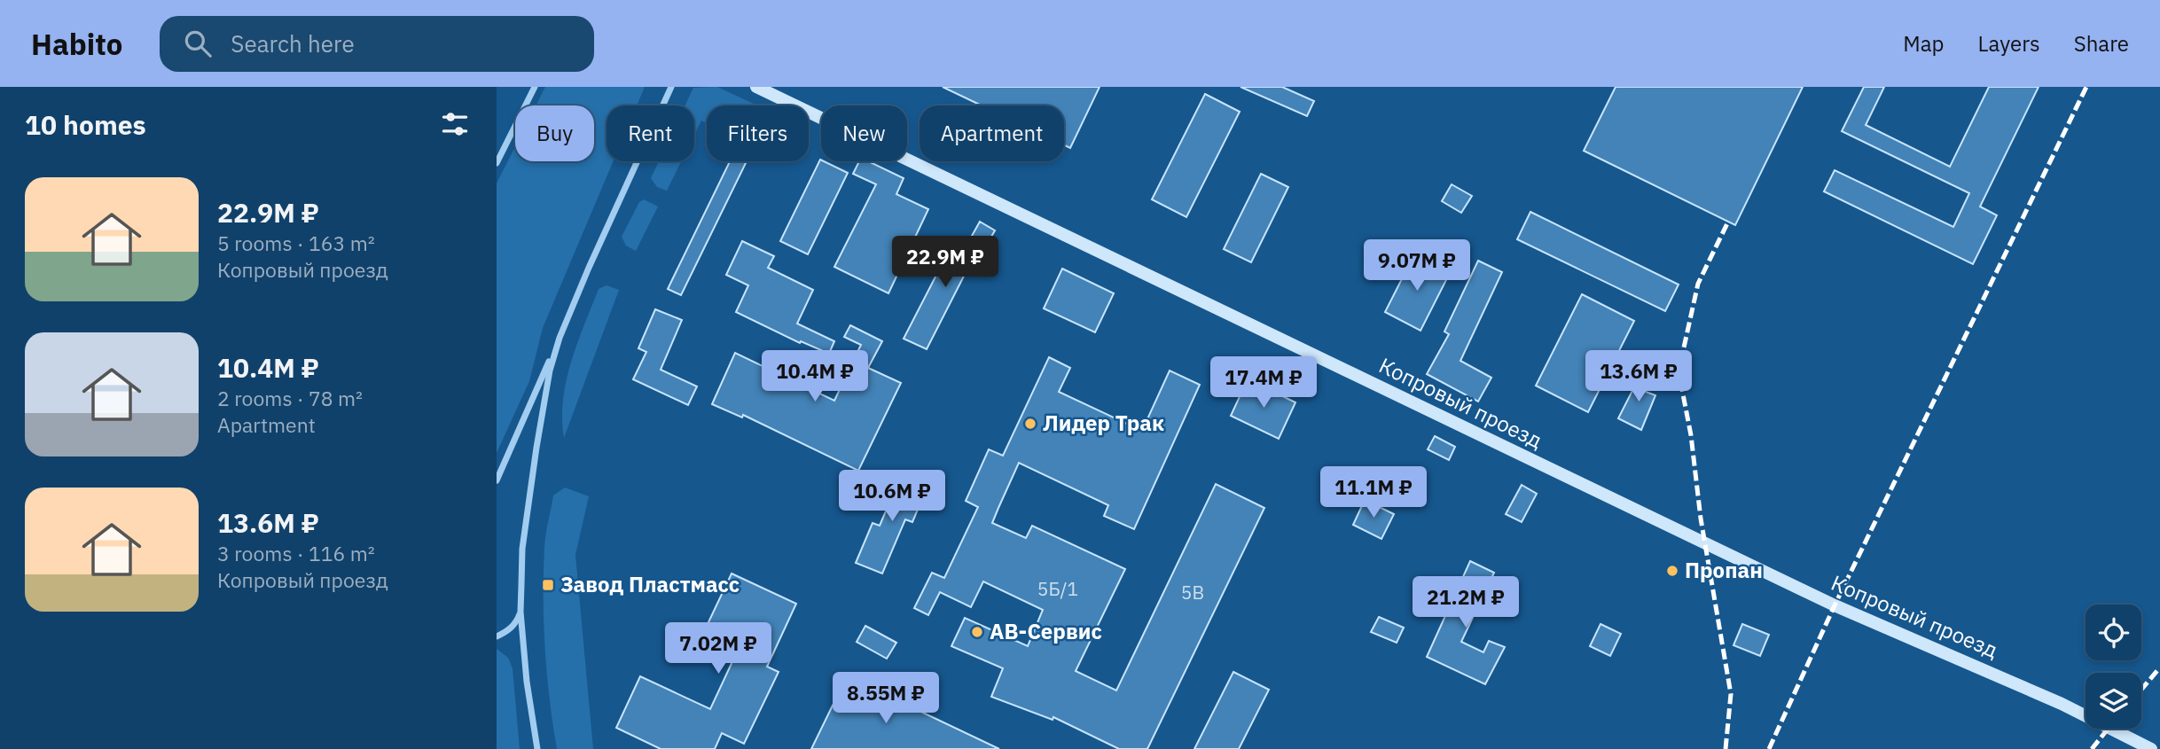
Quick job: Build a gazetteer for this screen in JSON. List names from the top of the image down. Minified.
{"streets":{"main road":["Копровый проезд"]},"places":{"other":["Лидер Трак","Пропан","АВ-Сервис"],"transit":["Завод Пластмасс"]},"house_numbers":["5Б/1","5В"],"page":{"header":"Habito","search":"Search here","nav":["Map","Layers","Share"],"heading":"10 homes","chip":["Buy","Rent","Filters","New","Apartment"],"list":[{"name":"22.9M ₽","note":"5 rooms · 163 m² · Копровый проезд"},{"name":"10.4M ₽","note":"2 rooms · 78 m² · Apartment"},{"name":"13.6M ₽","note":"3 rooms · 116 m² · Копровый проезд"}],"price":["22.9M ₽","9.07M ₽","10.4M ₽","13.6M ₽","17.4M ₽","11.1M ₽","10.6M ₽","21.2M ₽","7.02M ₽","8.55M ₽"]}}
